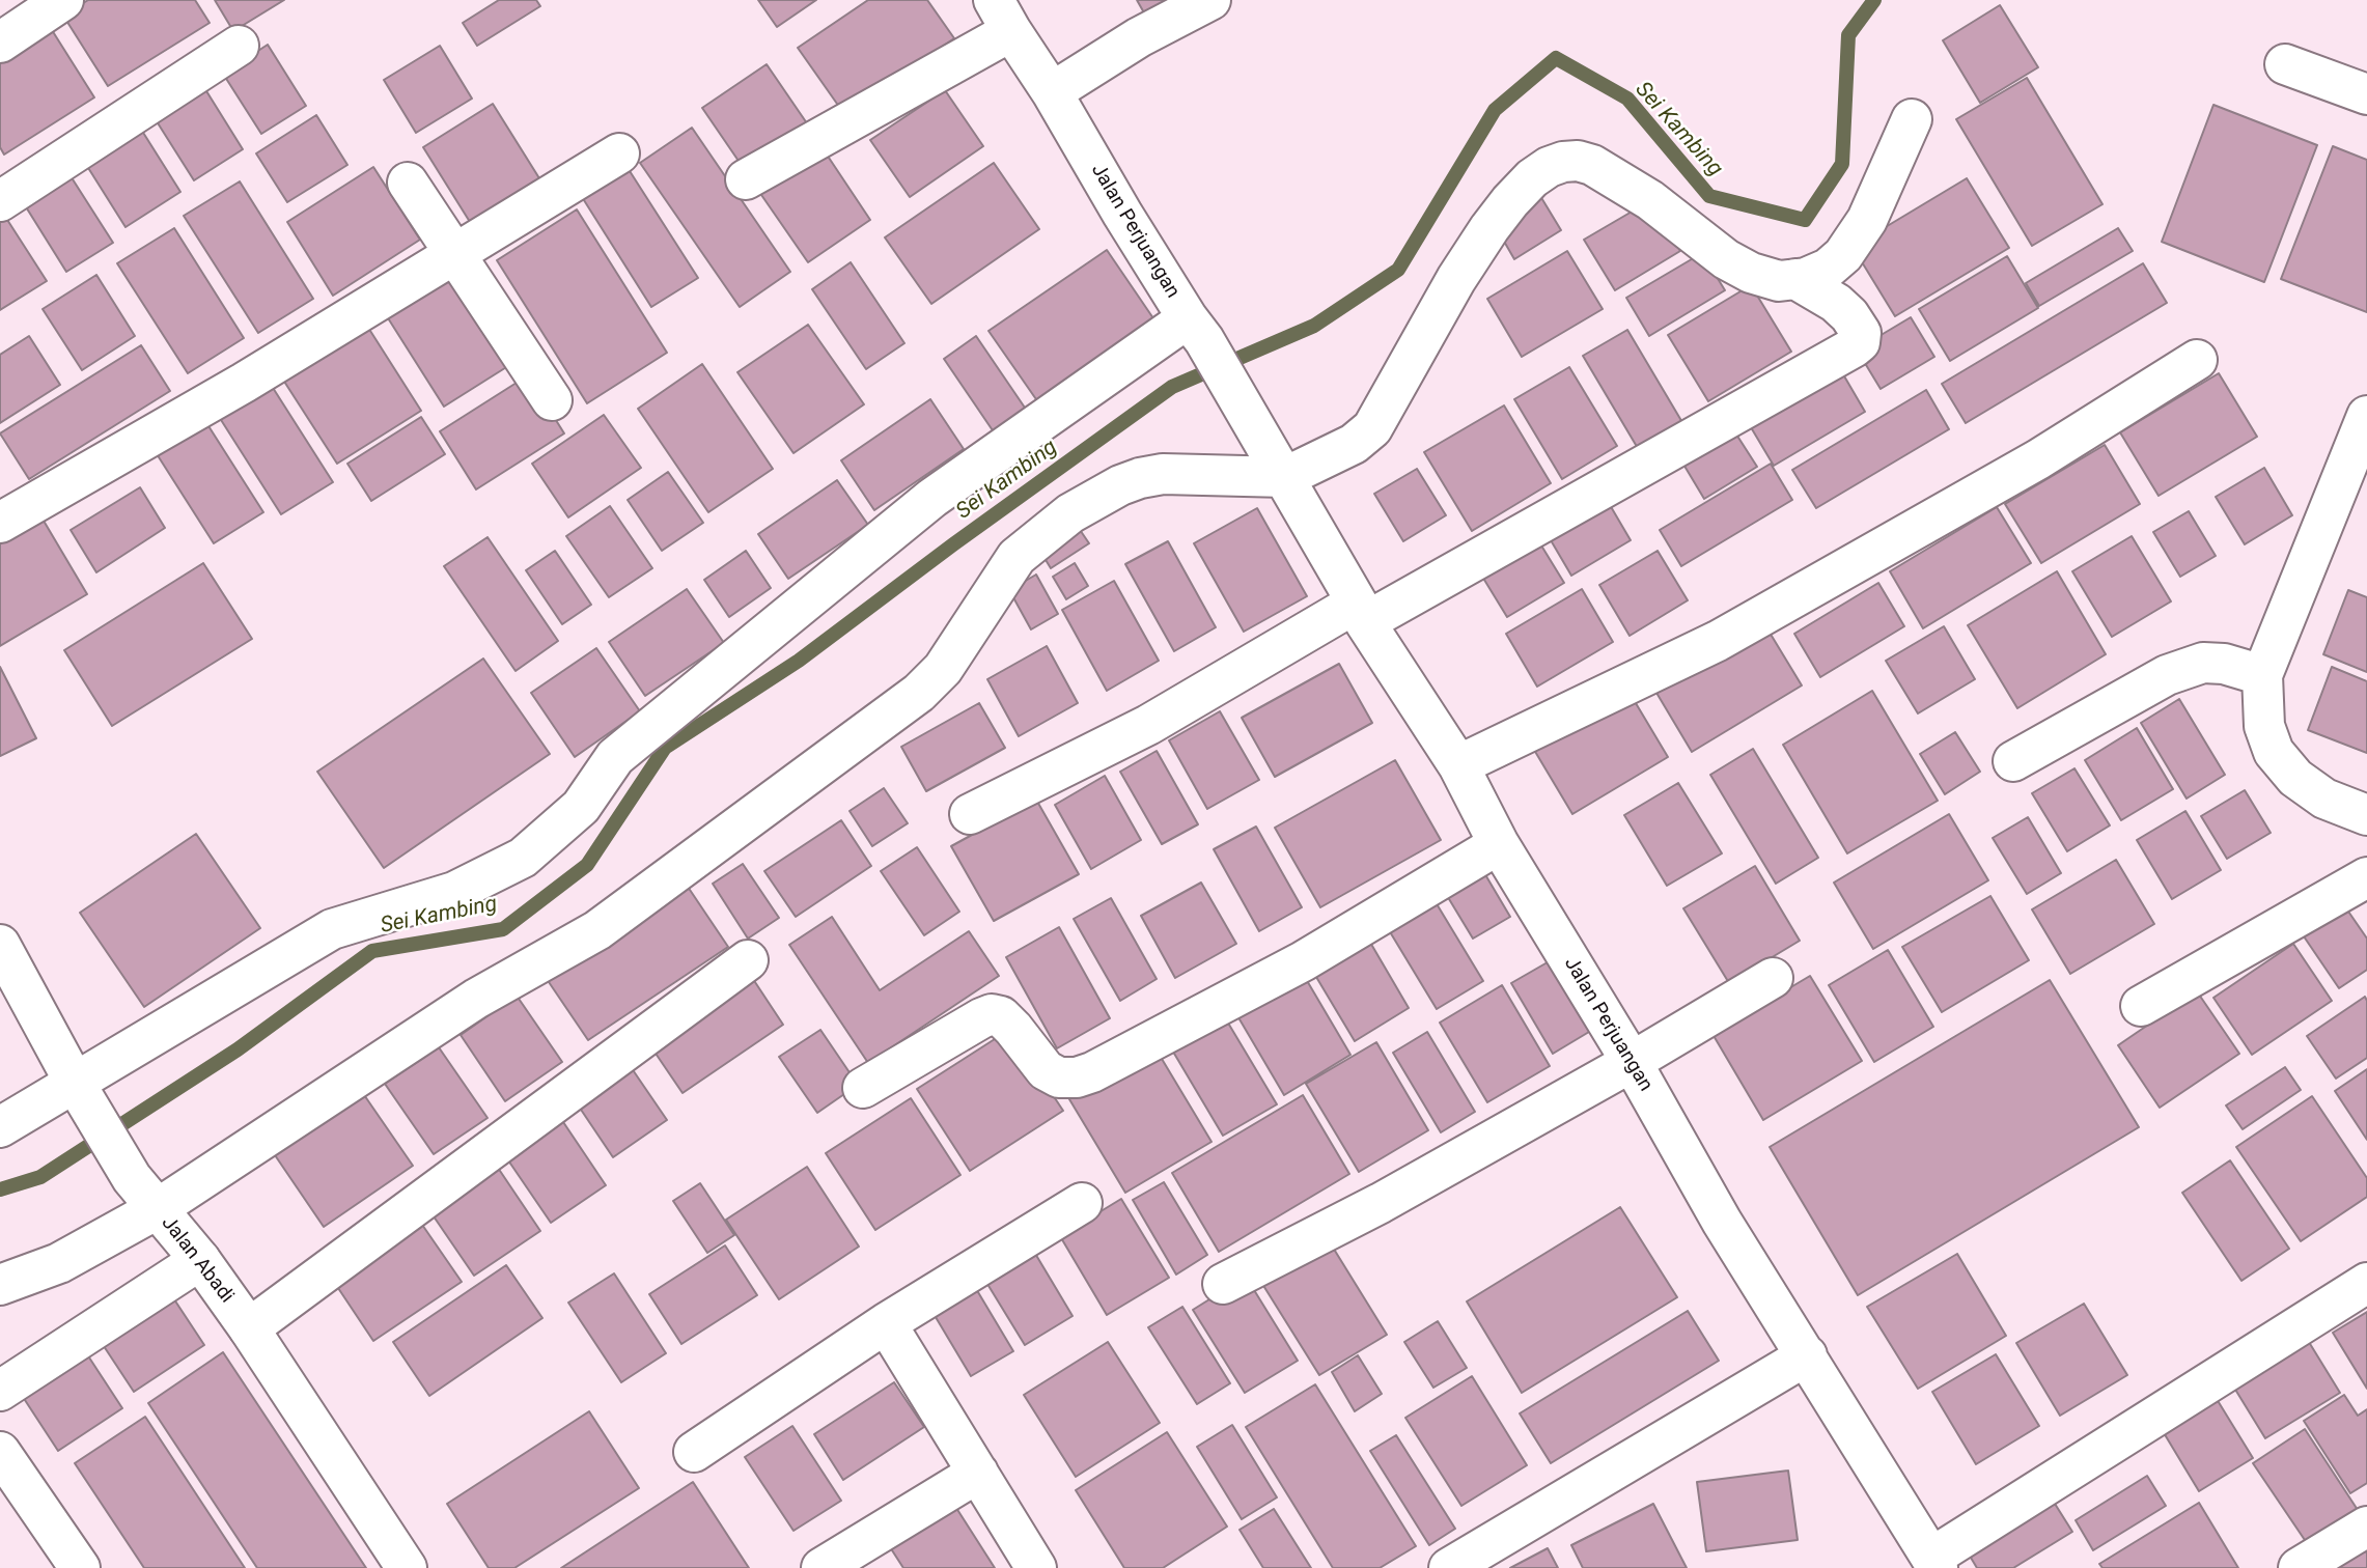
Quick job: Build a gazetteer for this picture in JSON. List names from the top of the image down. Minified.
{"streets":{"street":["Jalan Perjuangan","Jalan Abadi"]},"water":["Sei Kambing"]}
